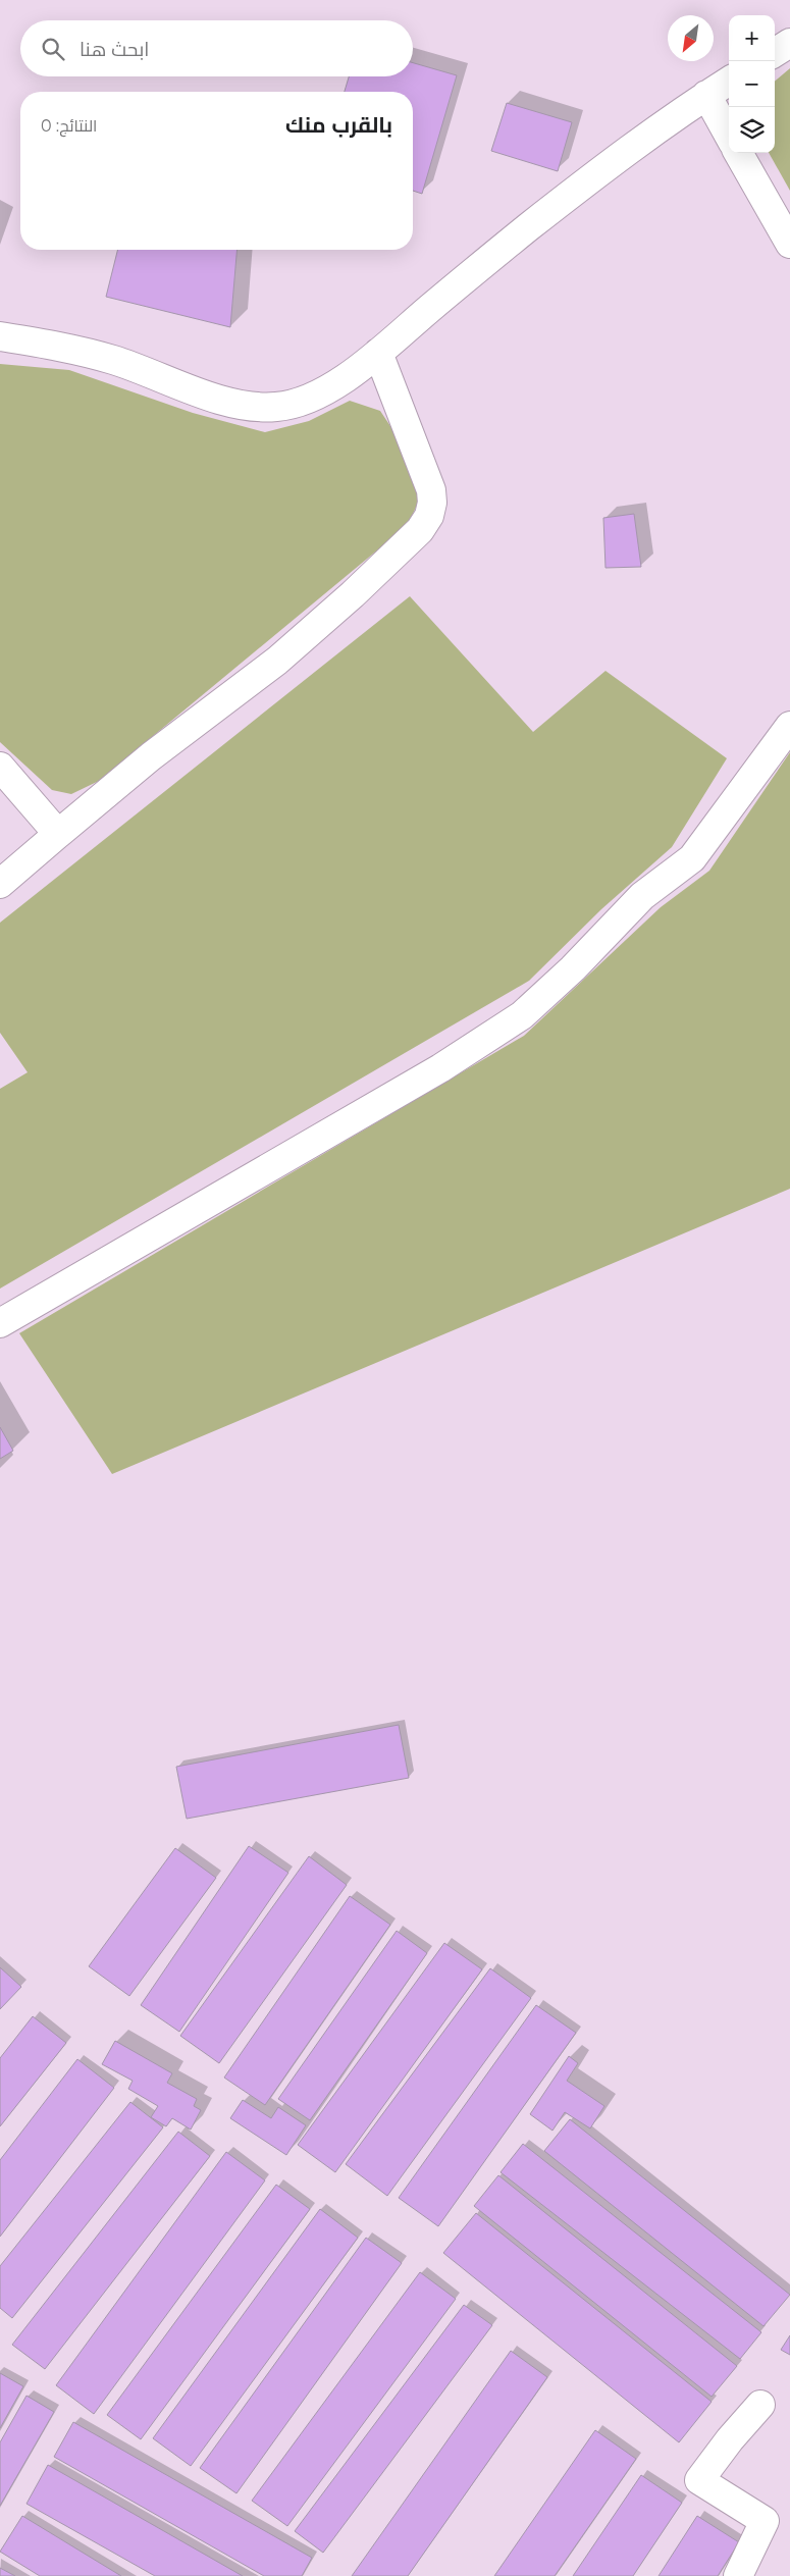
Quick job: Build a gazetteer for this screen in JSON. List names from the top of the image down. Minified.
{"north":"bottom left","page":{"map_buttons":["+","−"],"search":"ابحث هنا","heading":["بالقرب منك","النتائج: 0"]}}
